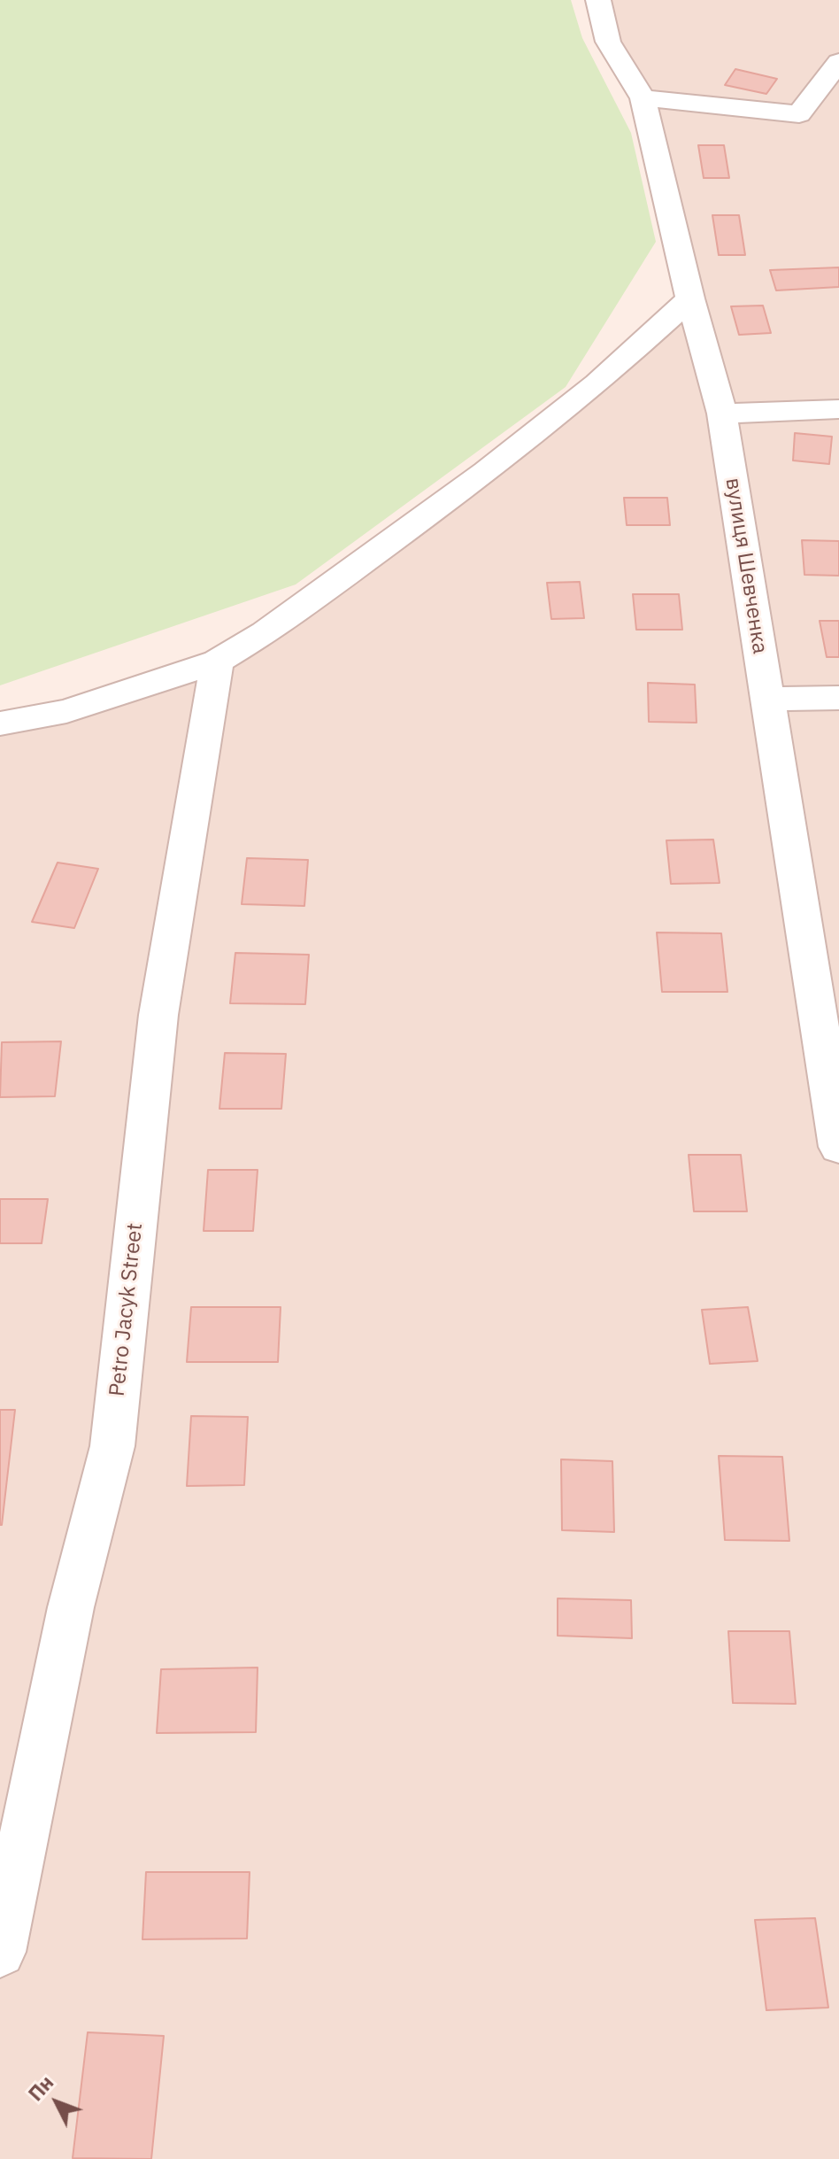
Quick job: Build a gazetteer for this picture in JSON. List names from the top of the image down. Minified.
{"streets":{"street":["вулиця Шевченка","Petro Jacyk Street"]},"north":"top left"}
